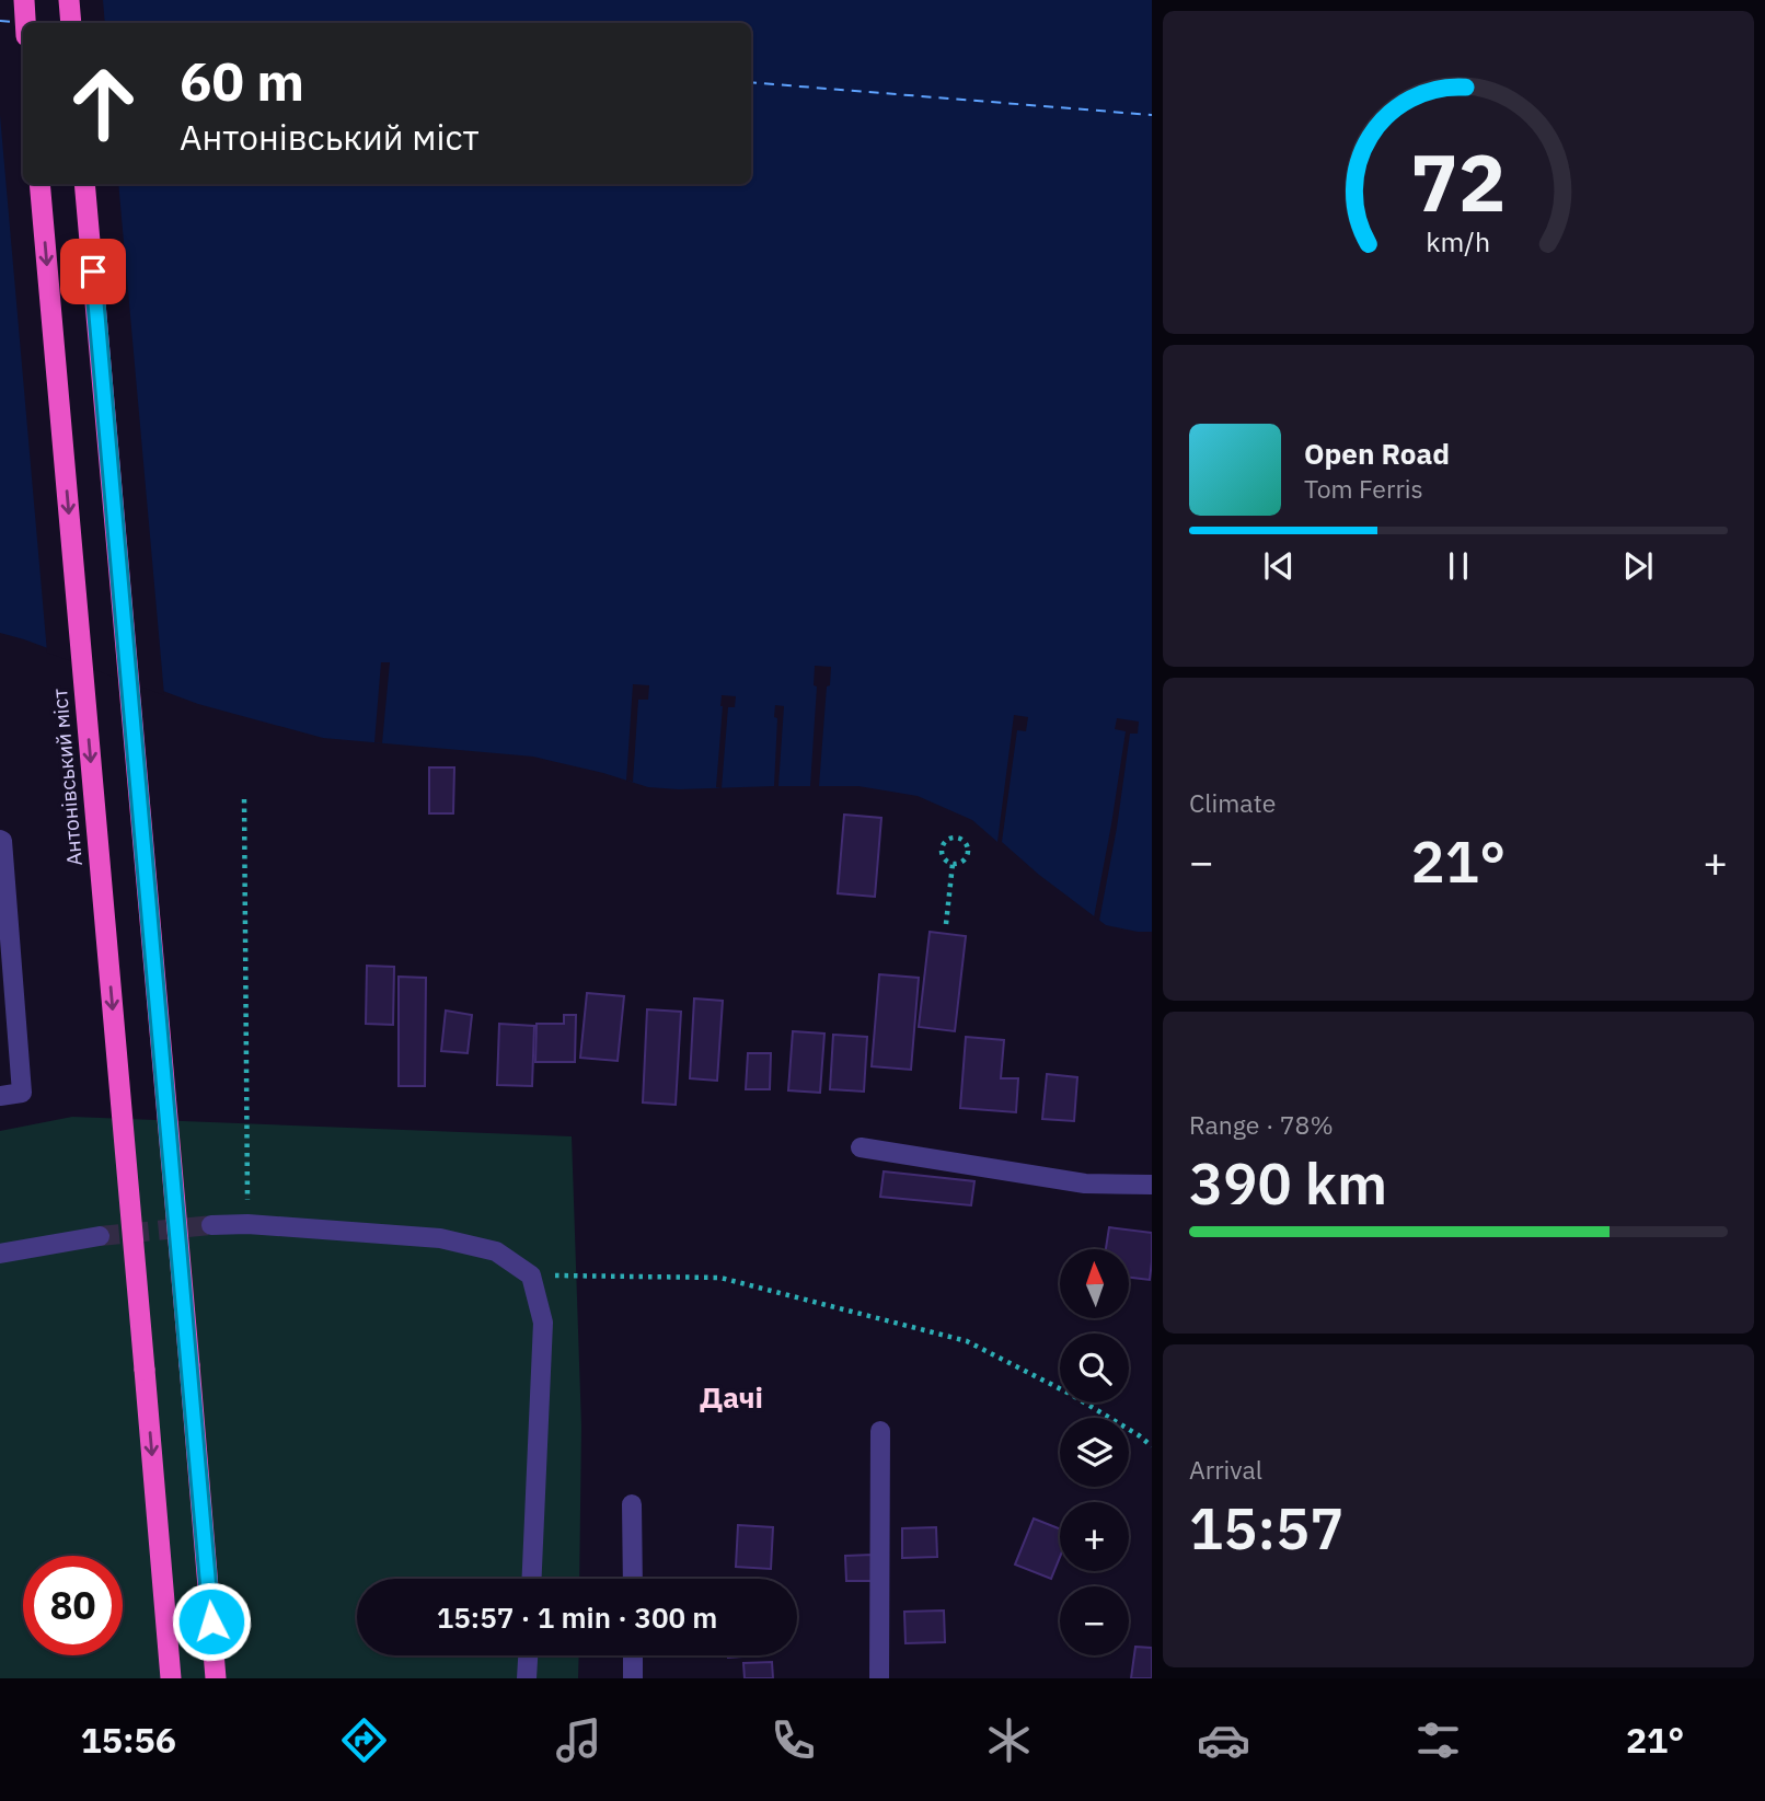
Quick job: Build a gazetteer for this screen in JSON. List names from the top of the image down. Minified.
{"streets":{"highway":["Антонівський міст"]},"districts":["Дачі"],"north":"top","page":{"turn":["60 m","Антонівський міст"],"song":["Open Road","Tom Ferris"],"tile":["Climate",["Range · 78%","390 km"],["Arrival","15:57"]],"heat":["−","21°","+"],"map_buttons":["+","−"],"limit":"80","trip":"15:57 · 1 min · 300 m","tabs":["15:56","21°"],"gauge":["72","km/h"]}}
